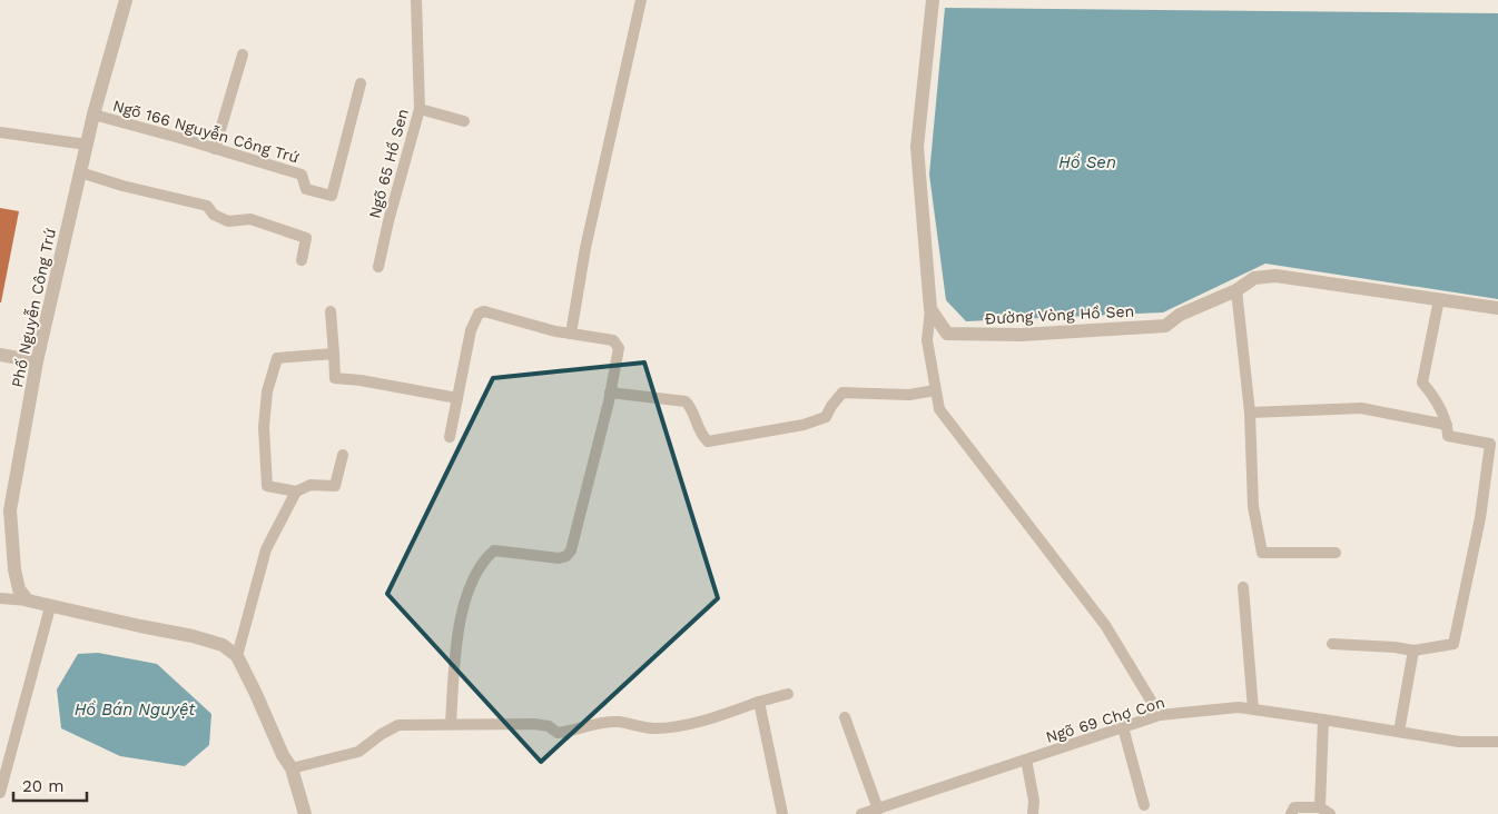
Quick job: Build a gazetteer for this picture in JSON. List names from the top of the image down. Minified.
{"streets":{"street":["Phố Nguyễn Công Trứ","Đường Vòng Hồ Sen"],"lane":["Ngõ 166 Nguyễn Công Trứ","Ngõ 65 Hồ Sen","Ngõ 69 Chợ Con"]},"crossings":[["Ngõ 166 Nguyễn Công Trứ","Phố Nguyễn Công Trứ"]],"water":["Hồ Sen","Hồ Bán Nguyệt"],"scale_bar":"20 m"}
